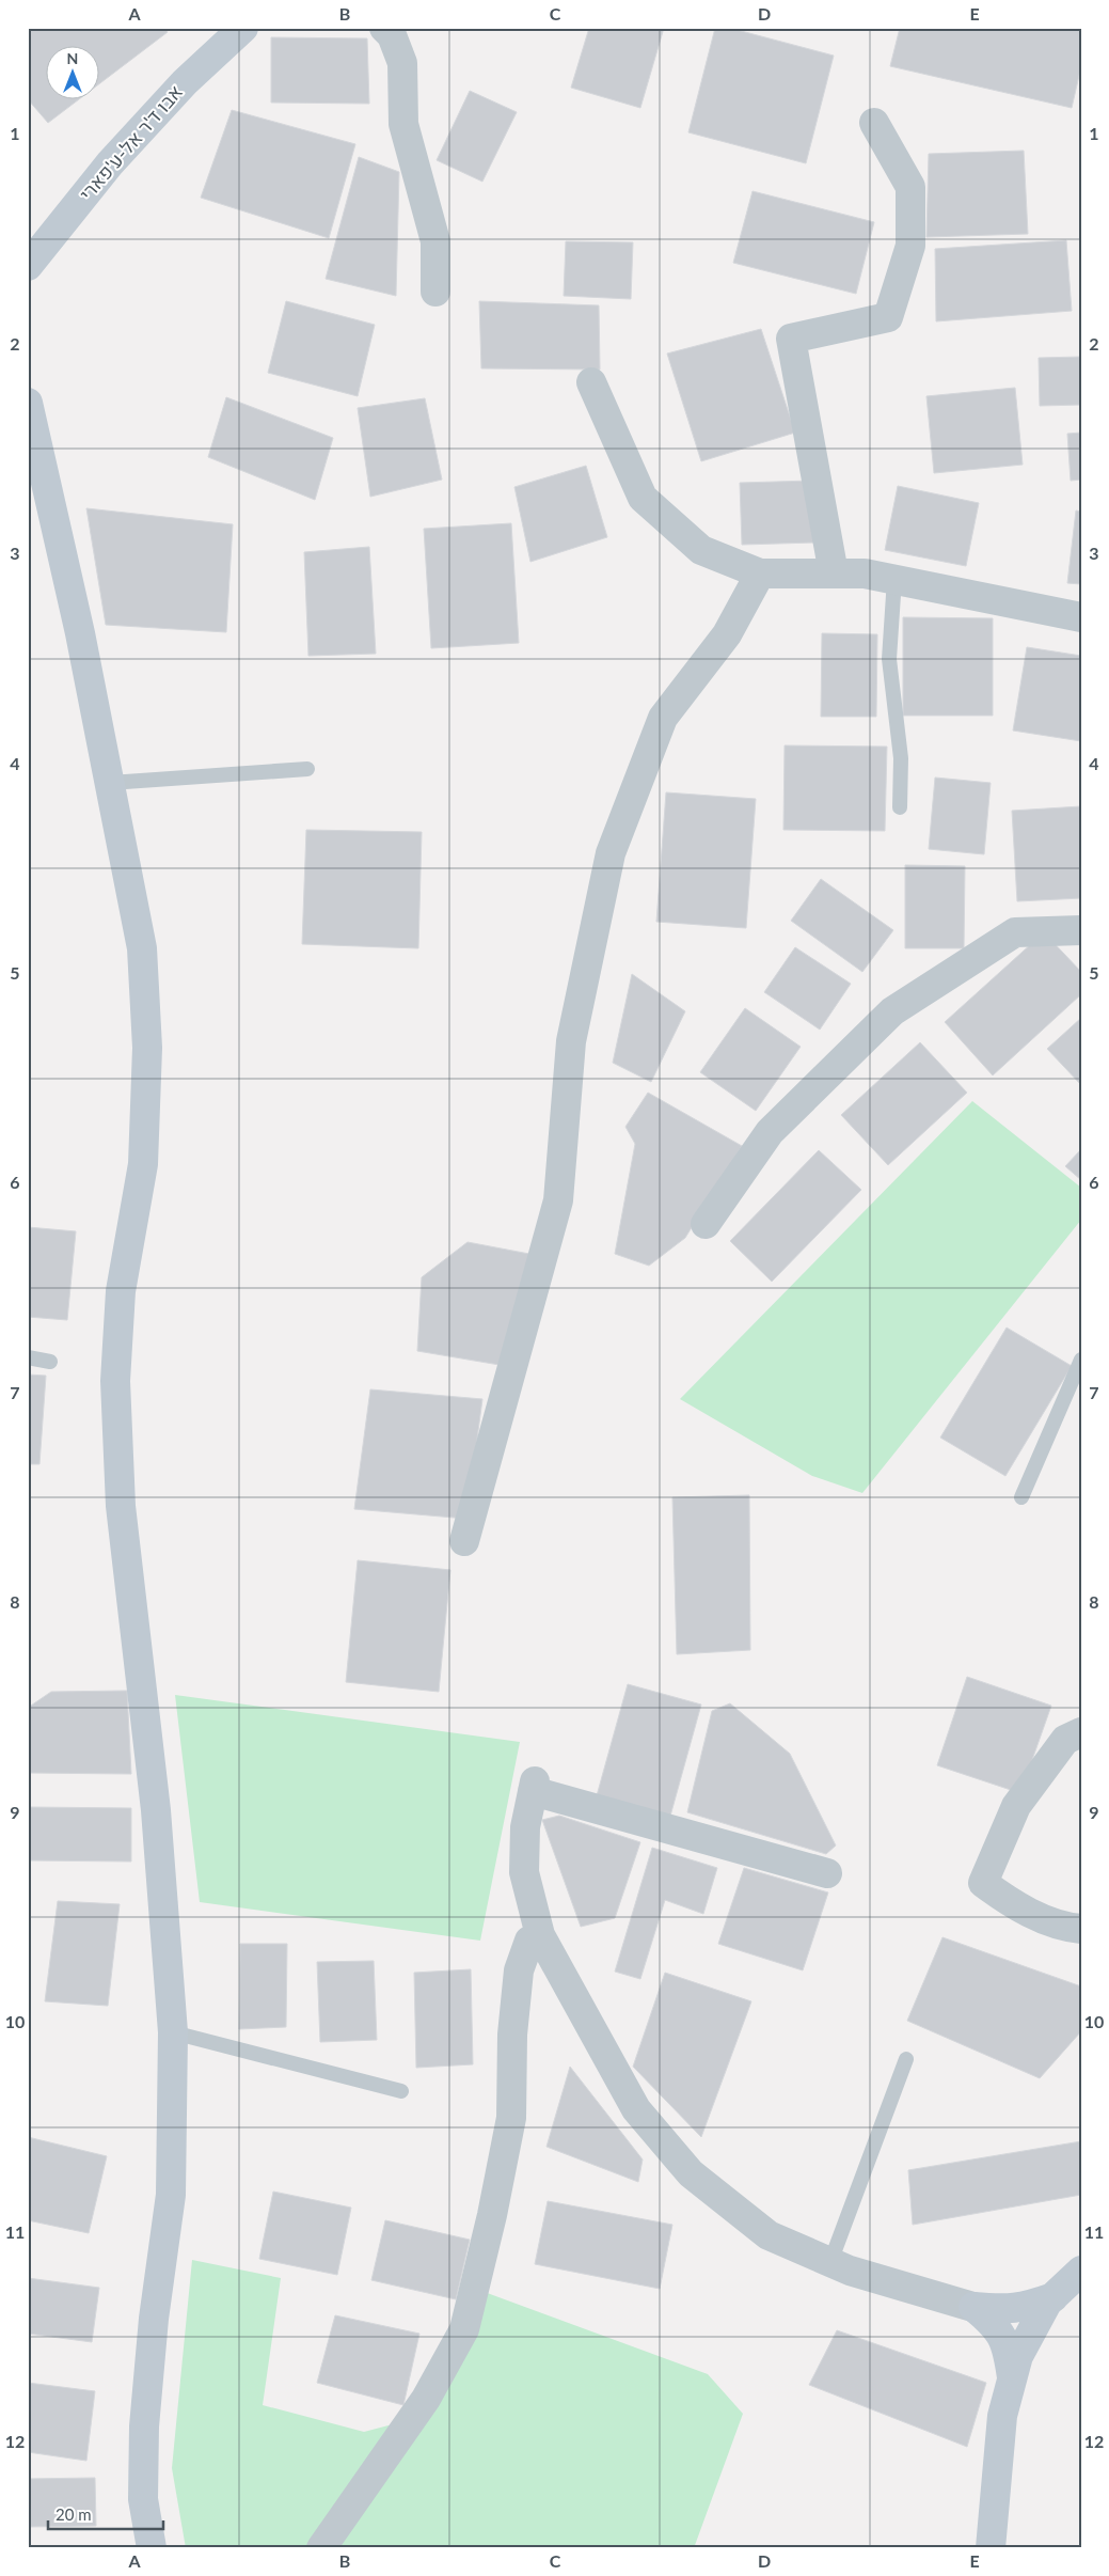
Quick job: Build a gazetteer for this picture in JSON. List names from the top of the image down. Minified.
{"streets":{"street":["אבו ד'ר אל-ע'פארי"]},"scale_bar":"20 m","north":"top","grid":{"columns":["A","B","C","D","E"],"rows":["1","2","3","4","5","6","7","8","9","10","11","12"]}}
